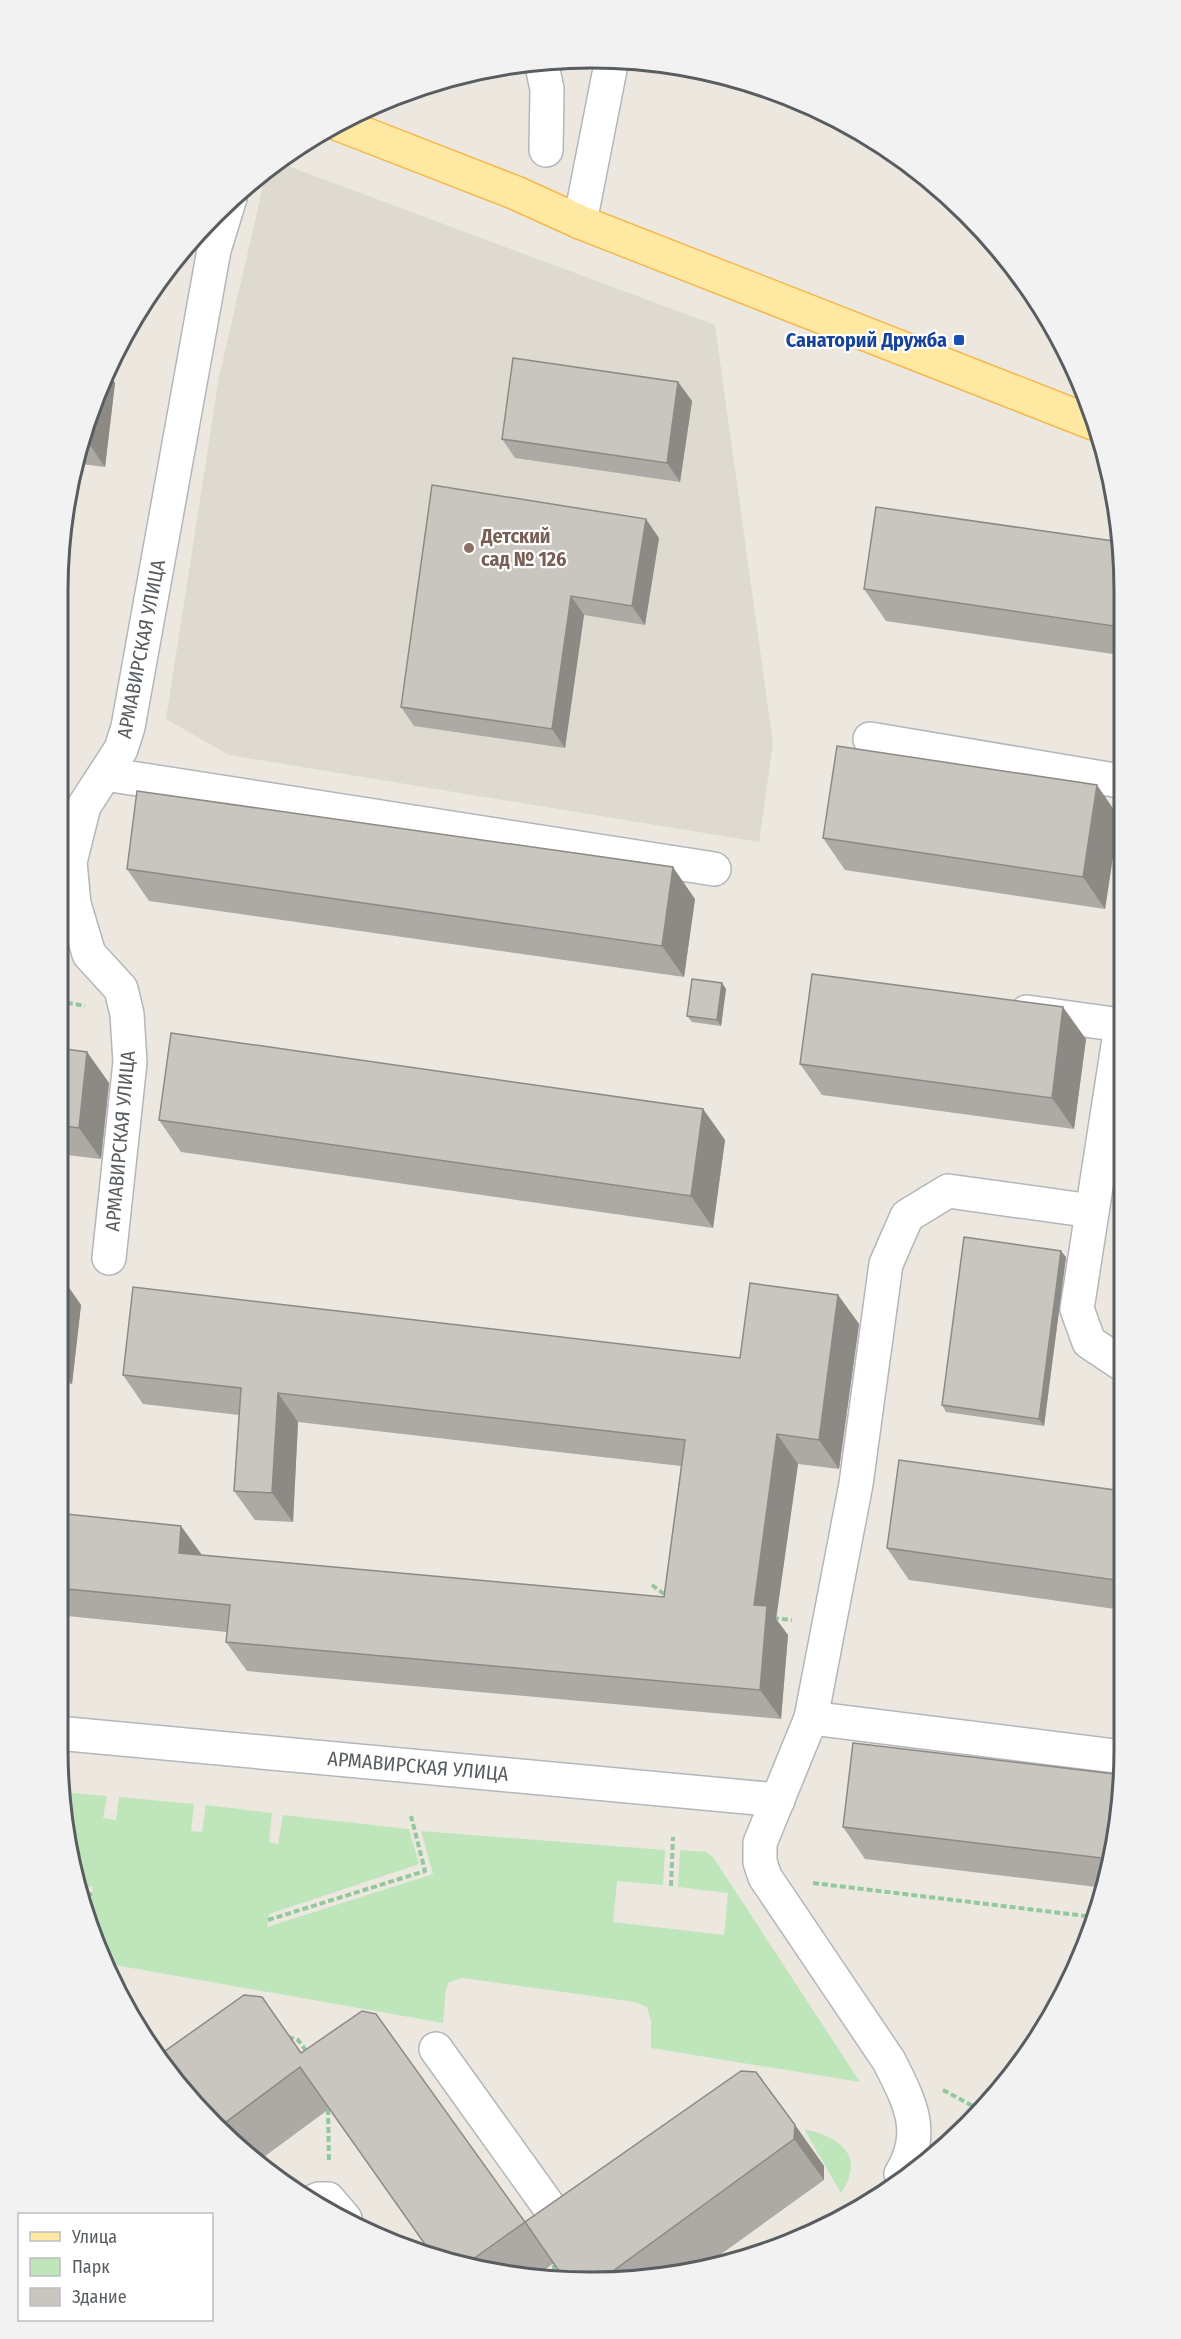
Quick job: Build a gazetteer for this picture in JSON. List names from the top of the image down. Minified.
{"streets":{"street":["АРМАВИРСКАЯ УЛИЦА"]},"places":{"transit":["Санаторий Дружба"],"other":["Детский сад № 126"]},"legend":["Улица","Парк","Здание"]}
